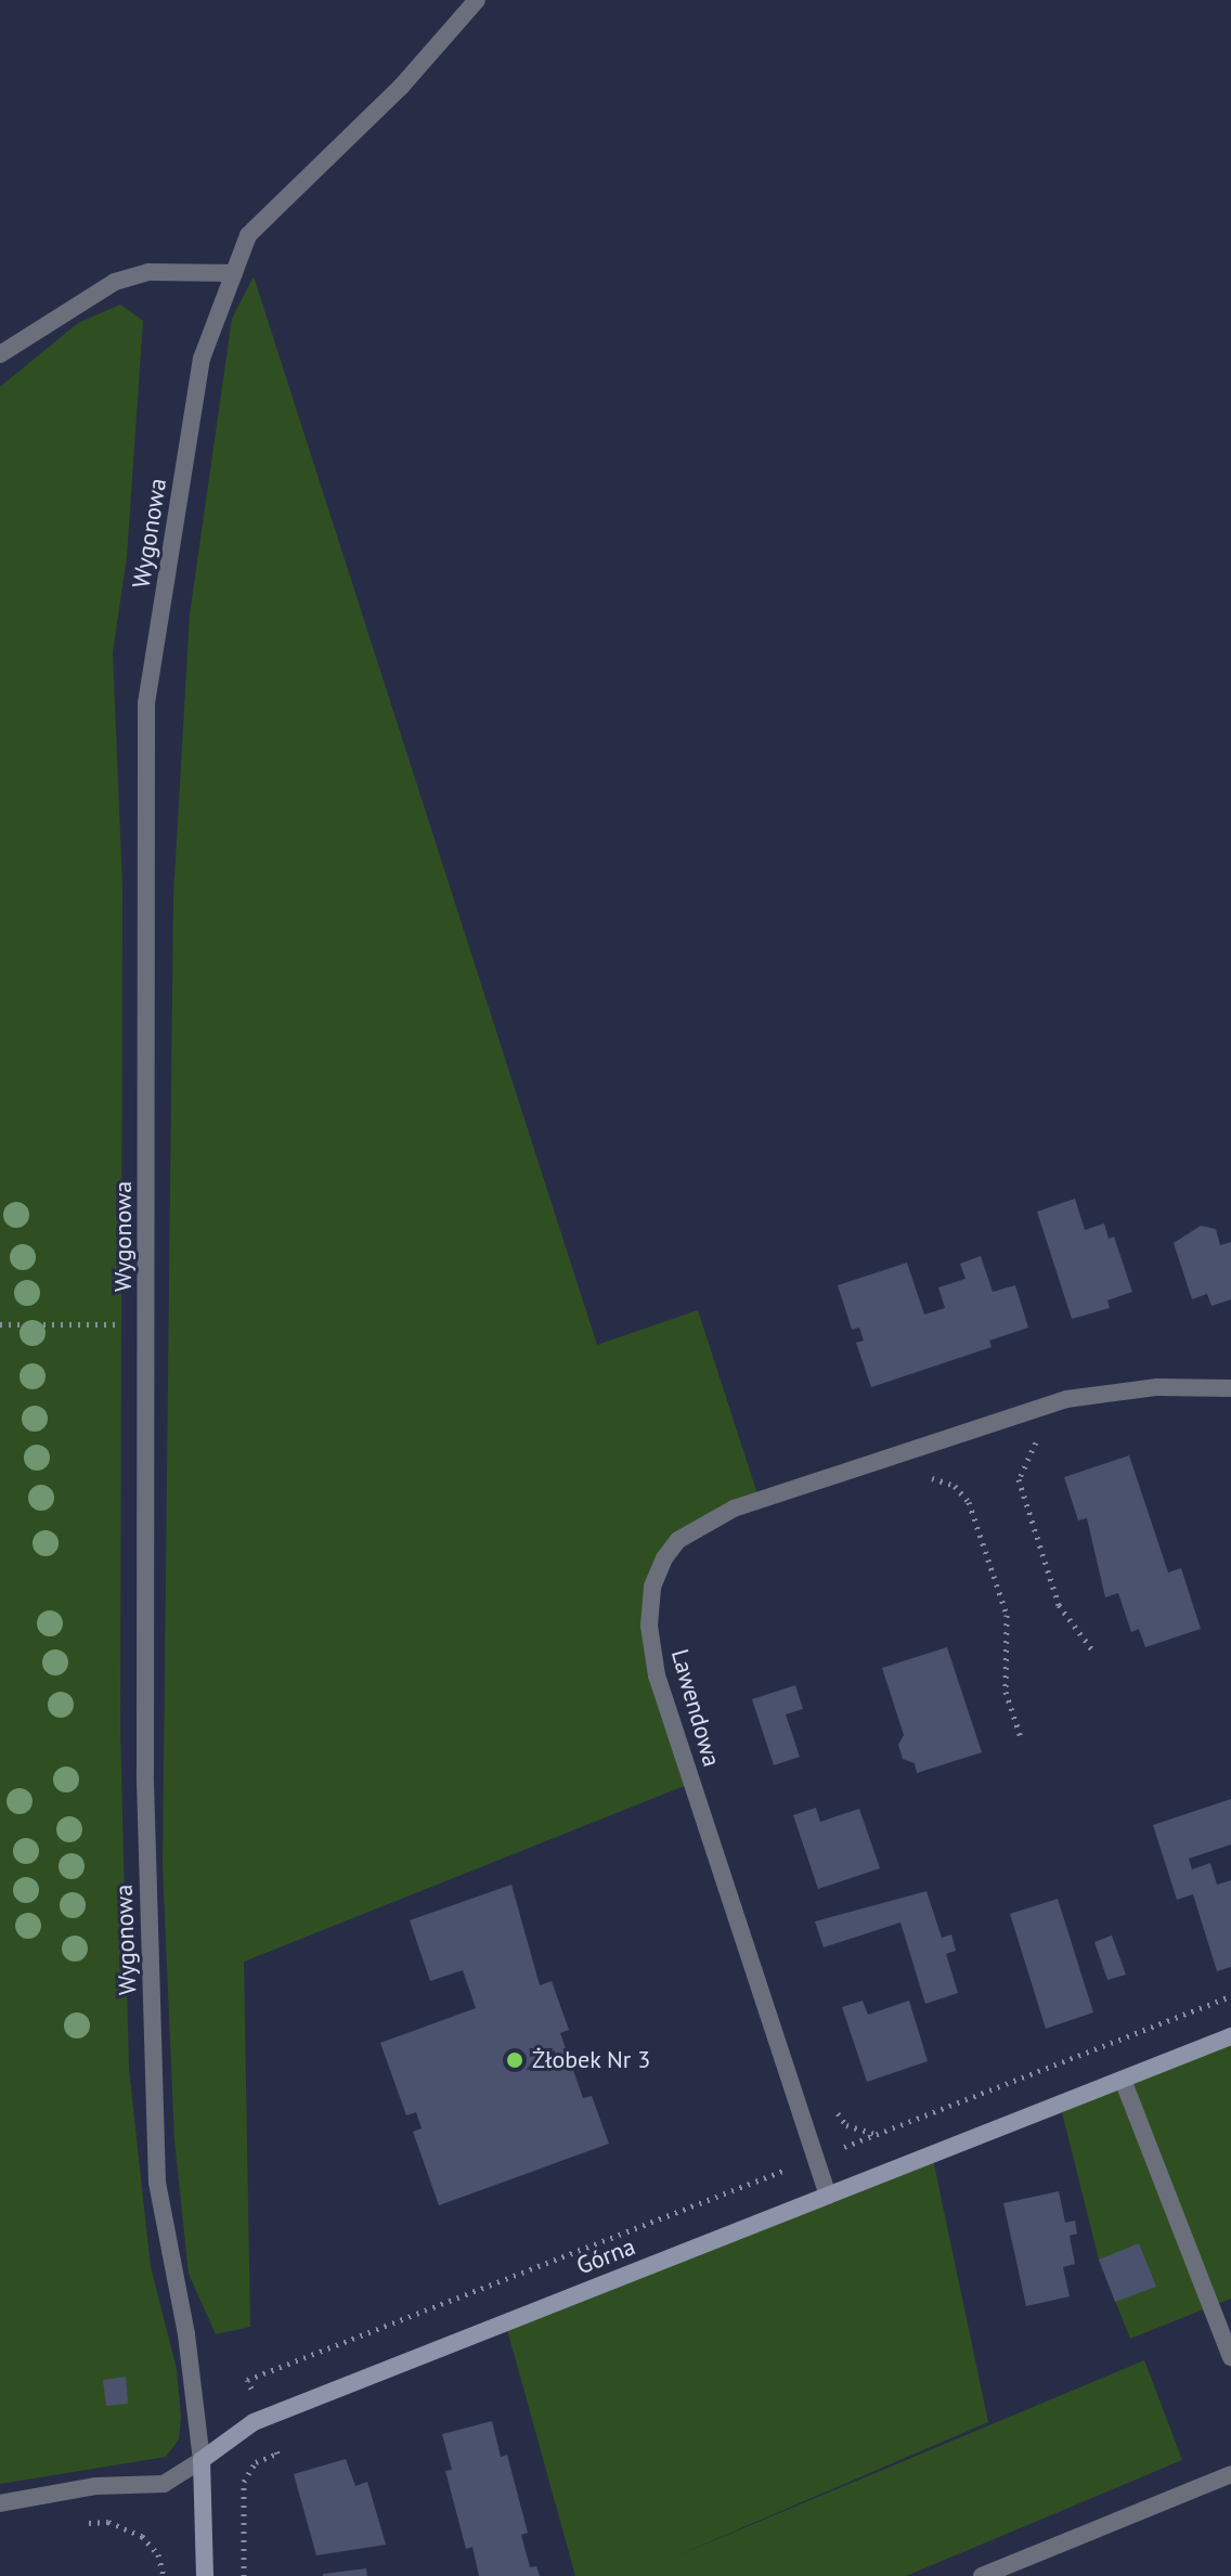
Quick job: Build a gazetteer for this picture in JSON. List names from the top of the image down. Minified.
{"streets":{"street":["Wygonowa","Lawendowa","Górna"]},"crossings":[["Wygonowa","Górna"],["Lawendowa","Górna"]],"places":["Żłobek Nr 3"]}
